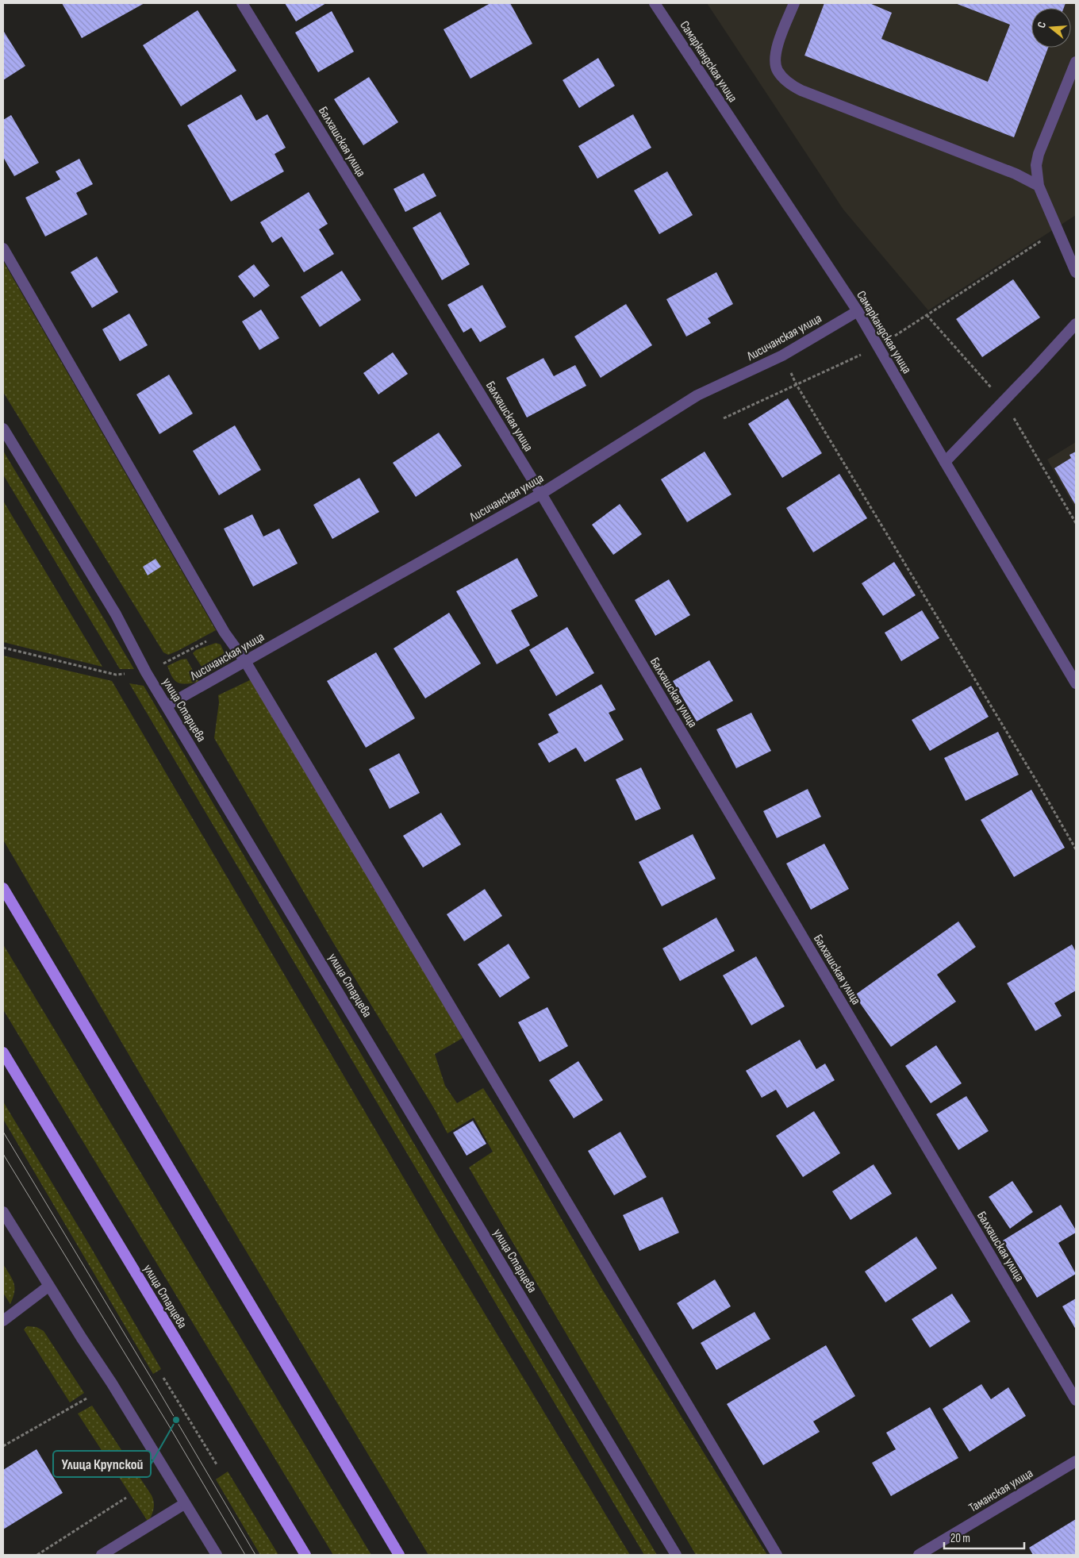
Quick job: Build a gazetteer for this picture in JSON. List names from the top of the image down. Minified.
{"streets":{"main road":["улица Старцева"],"street":["Самаркандская улица","Балхашская улица","Лисичанская улица","Таманская улица"]},"crossings":[["Самаркандская улица","Лисичанская улица"],["Балхашская улица","Лисичанская улица"],["Лисичанская улица","улица Старцева"]],"places":["Улица Крупской"],"scale_bar":"20 m","north":"left"}
